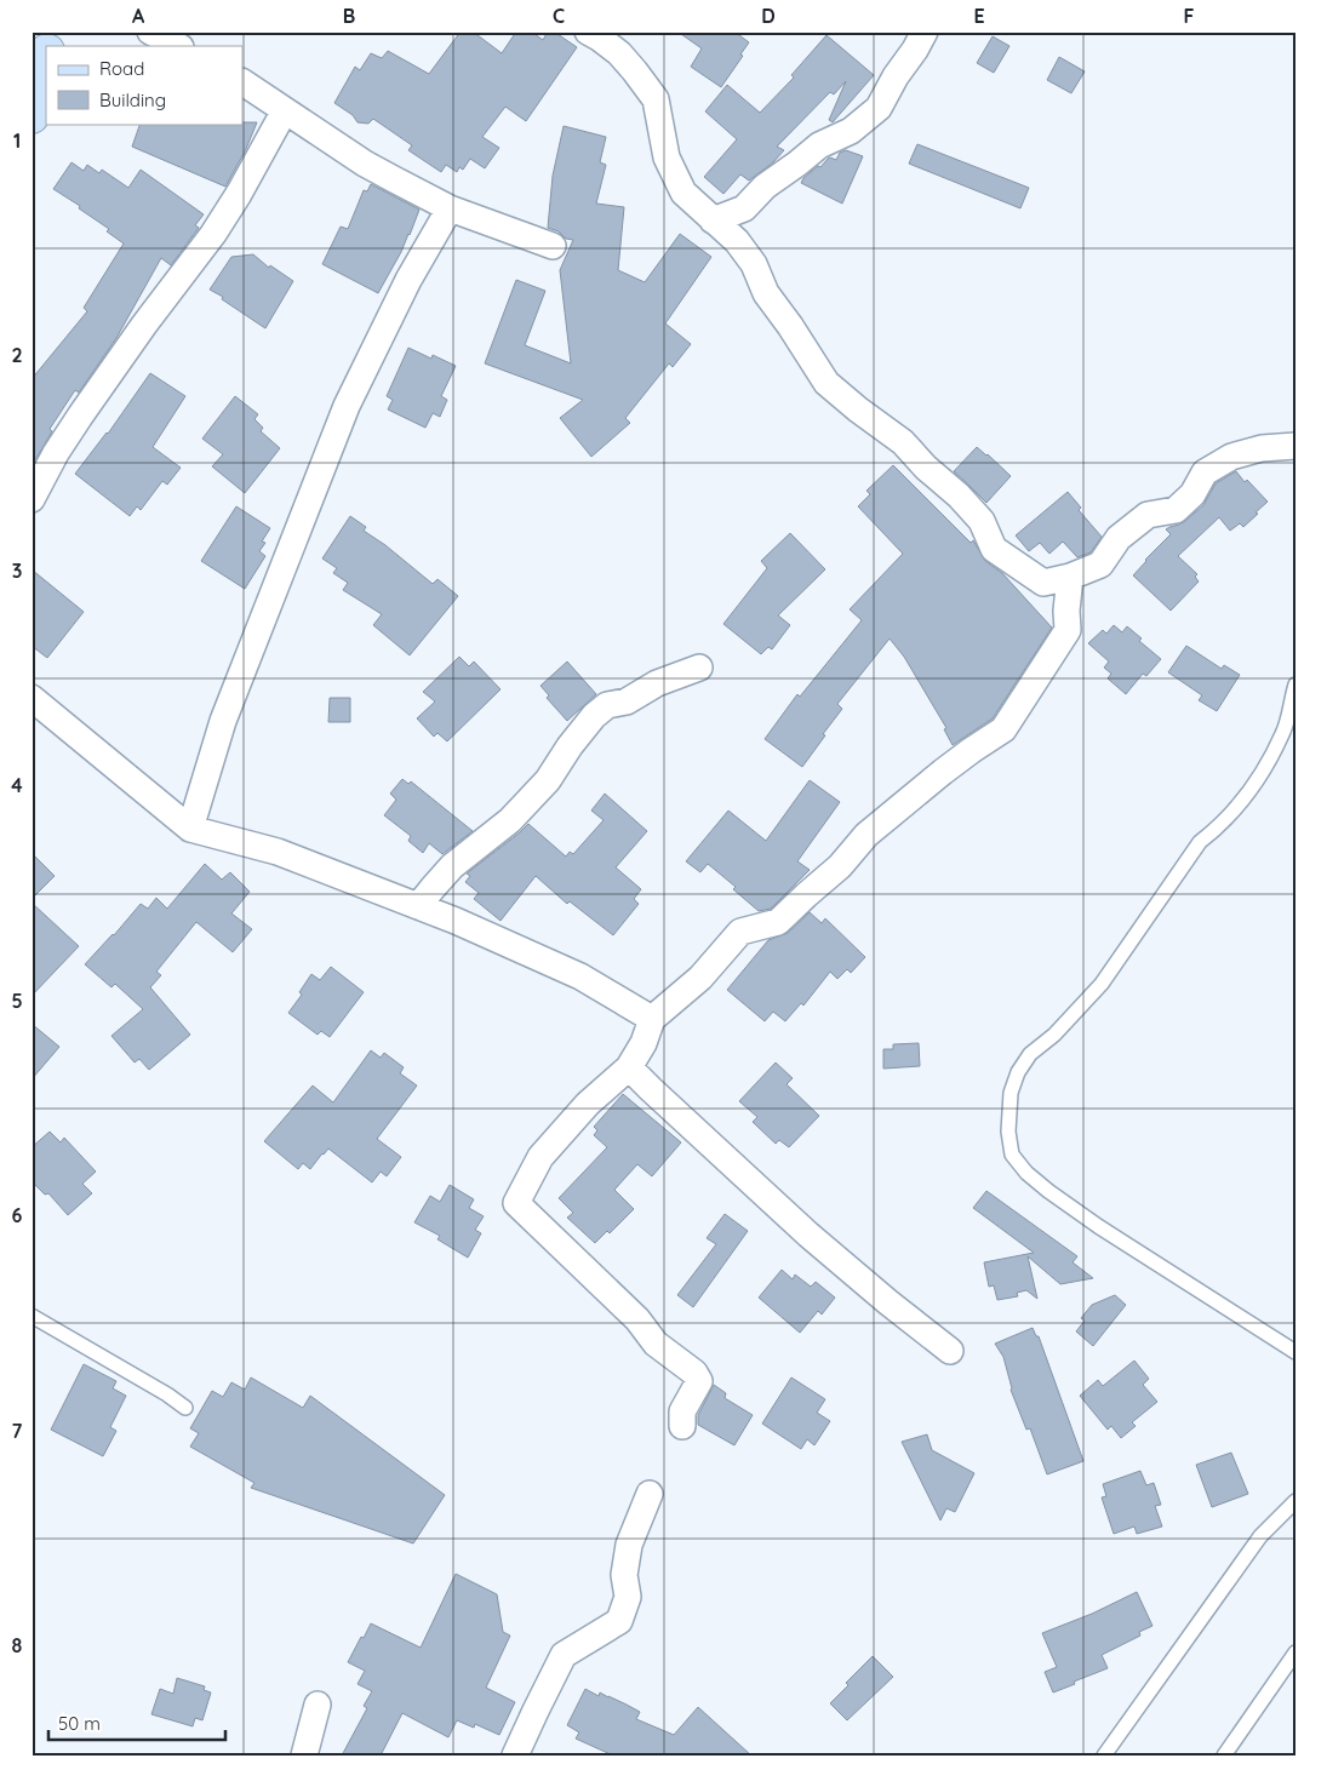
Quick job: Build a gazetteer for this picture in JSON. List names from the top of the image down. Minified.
{"legend":["Road","Building"],"scale_bar":"50 m","grid":{"columns":["A","B","C","D","E","F"],"rows":["1","2","3","4","5","6","7","8"]}}
